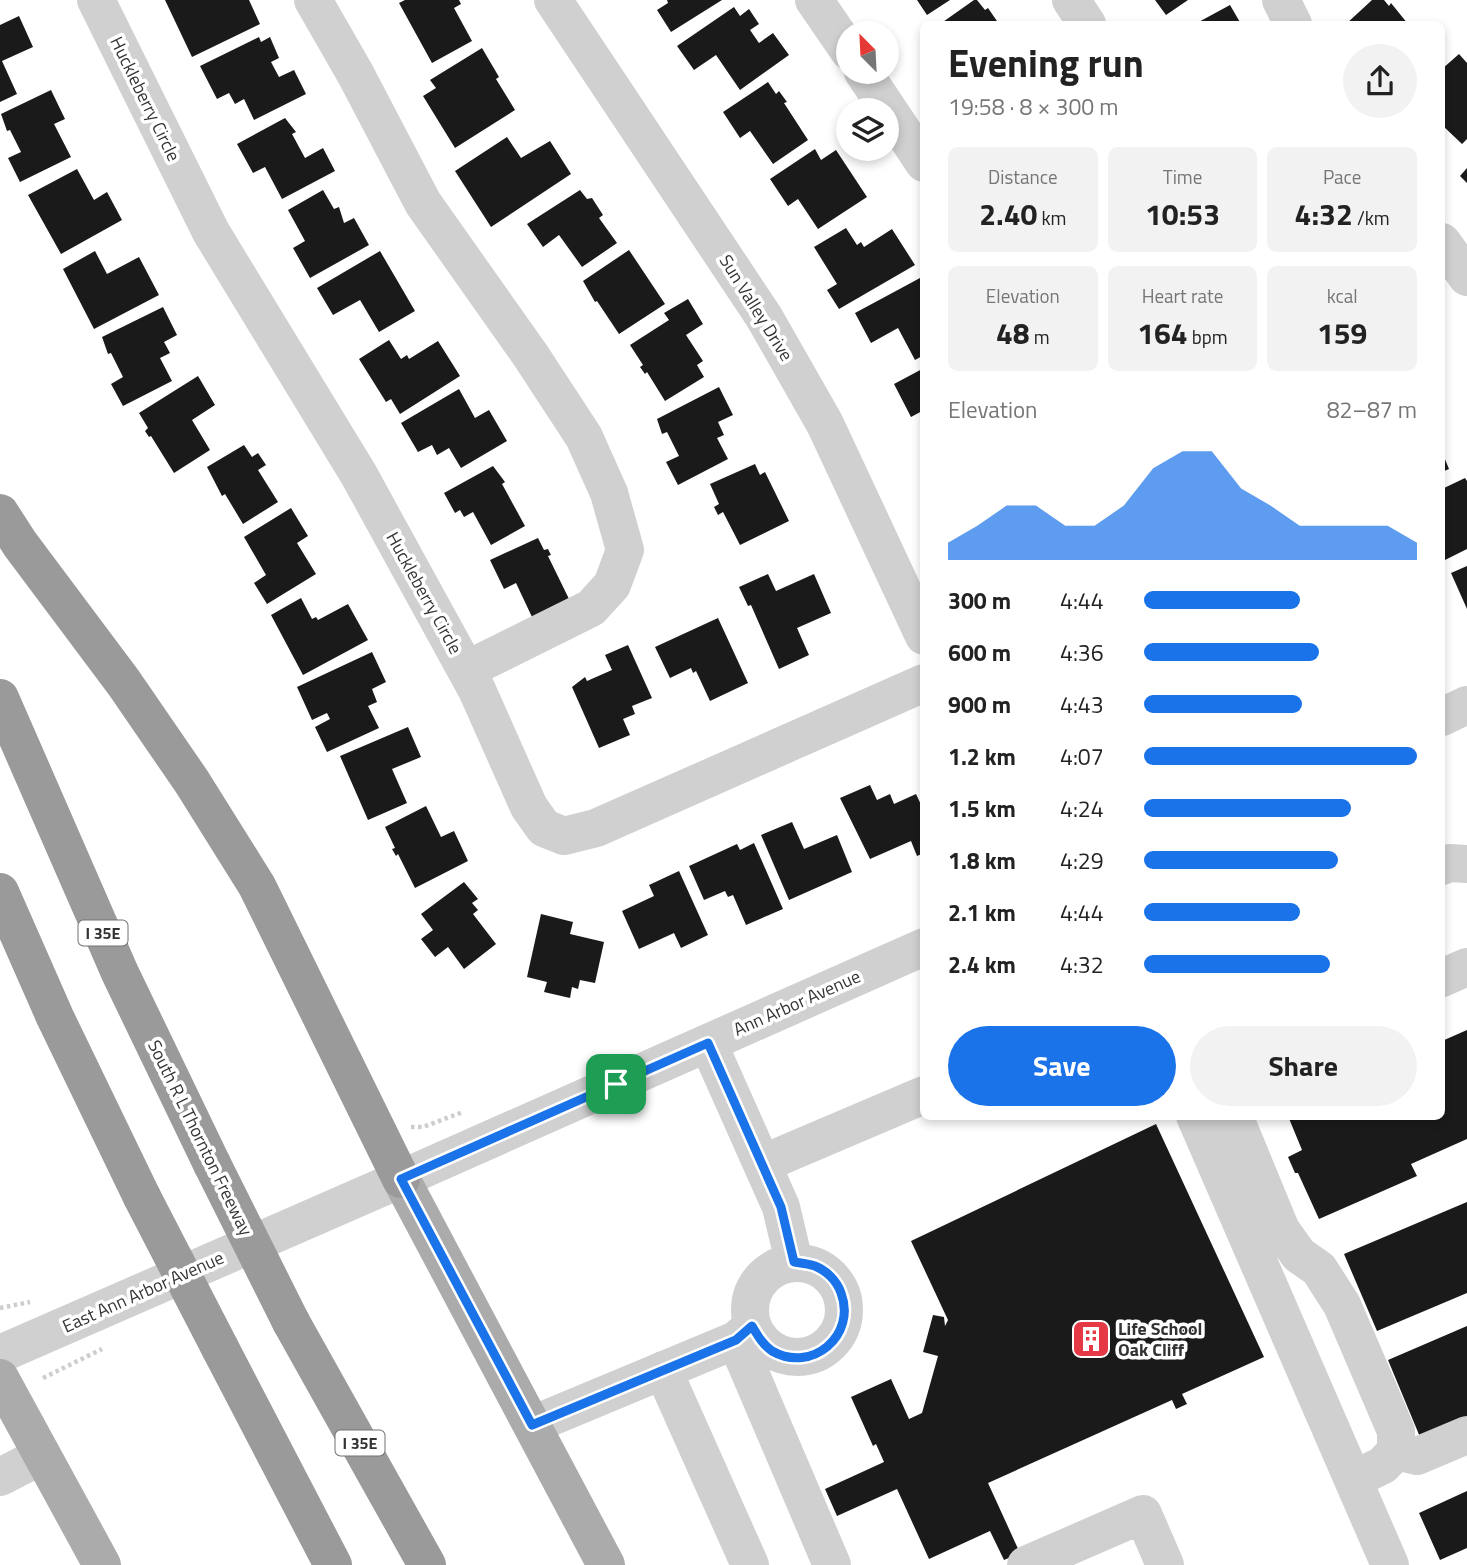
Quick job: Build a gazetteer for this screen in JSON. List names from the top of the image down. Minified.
{"streets":{"highway":["I 35E","South R L Thornton Freeway"],"street":["Huckleberry Circle","Sun Valley Drive","Ann Arbor Avenue","East Ann Arbor Avenue"]},"crossings":[["Ann Arbor Avenue","East Ann Arbor Avenue"]],"places":{"building":["Life School Oak Cliff"]},"north":"top left","page":{"heading":["Evening run","19:58 · 8 × 300 m"],"stats":[["Distance","2.40 km"],["Time","10:53"],["Pace","4:32 /km"],["Elevation","48 m"],["Heart rate","164 bpm"],["kcal","159"]],"chart":["Elevation","82–87 m"],"list":[{"name":"300 m","note":"4:44"},{"name":"600 m","note":"4:36"},{"name":"900 m","note":"4:43"},{"name":"1.2 km","note":"4:07"},{"name":"1.5 km","note":"4:24"},{"name":"1.8 km","note":"4:29"},{"name":"2.1 km","note":"4:44"},{"name":"2.4 km","note":"4:32"}],"buttons":["Save","Share"]}}
